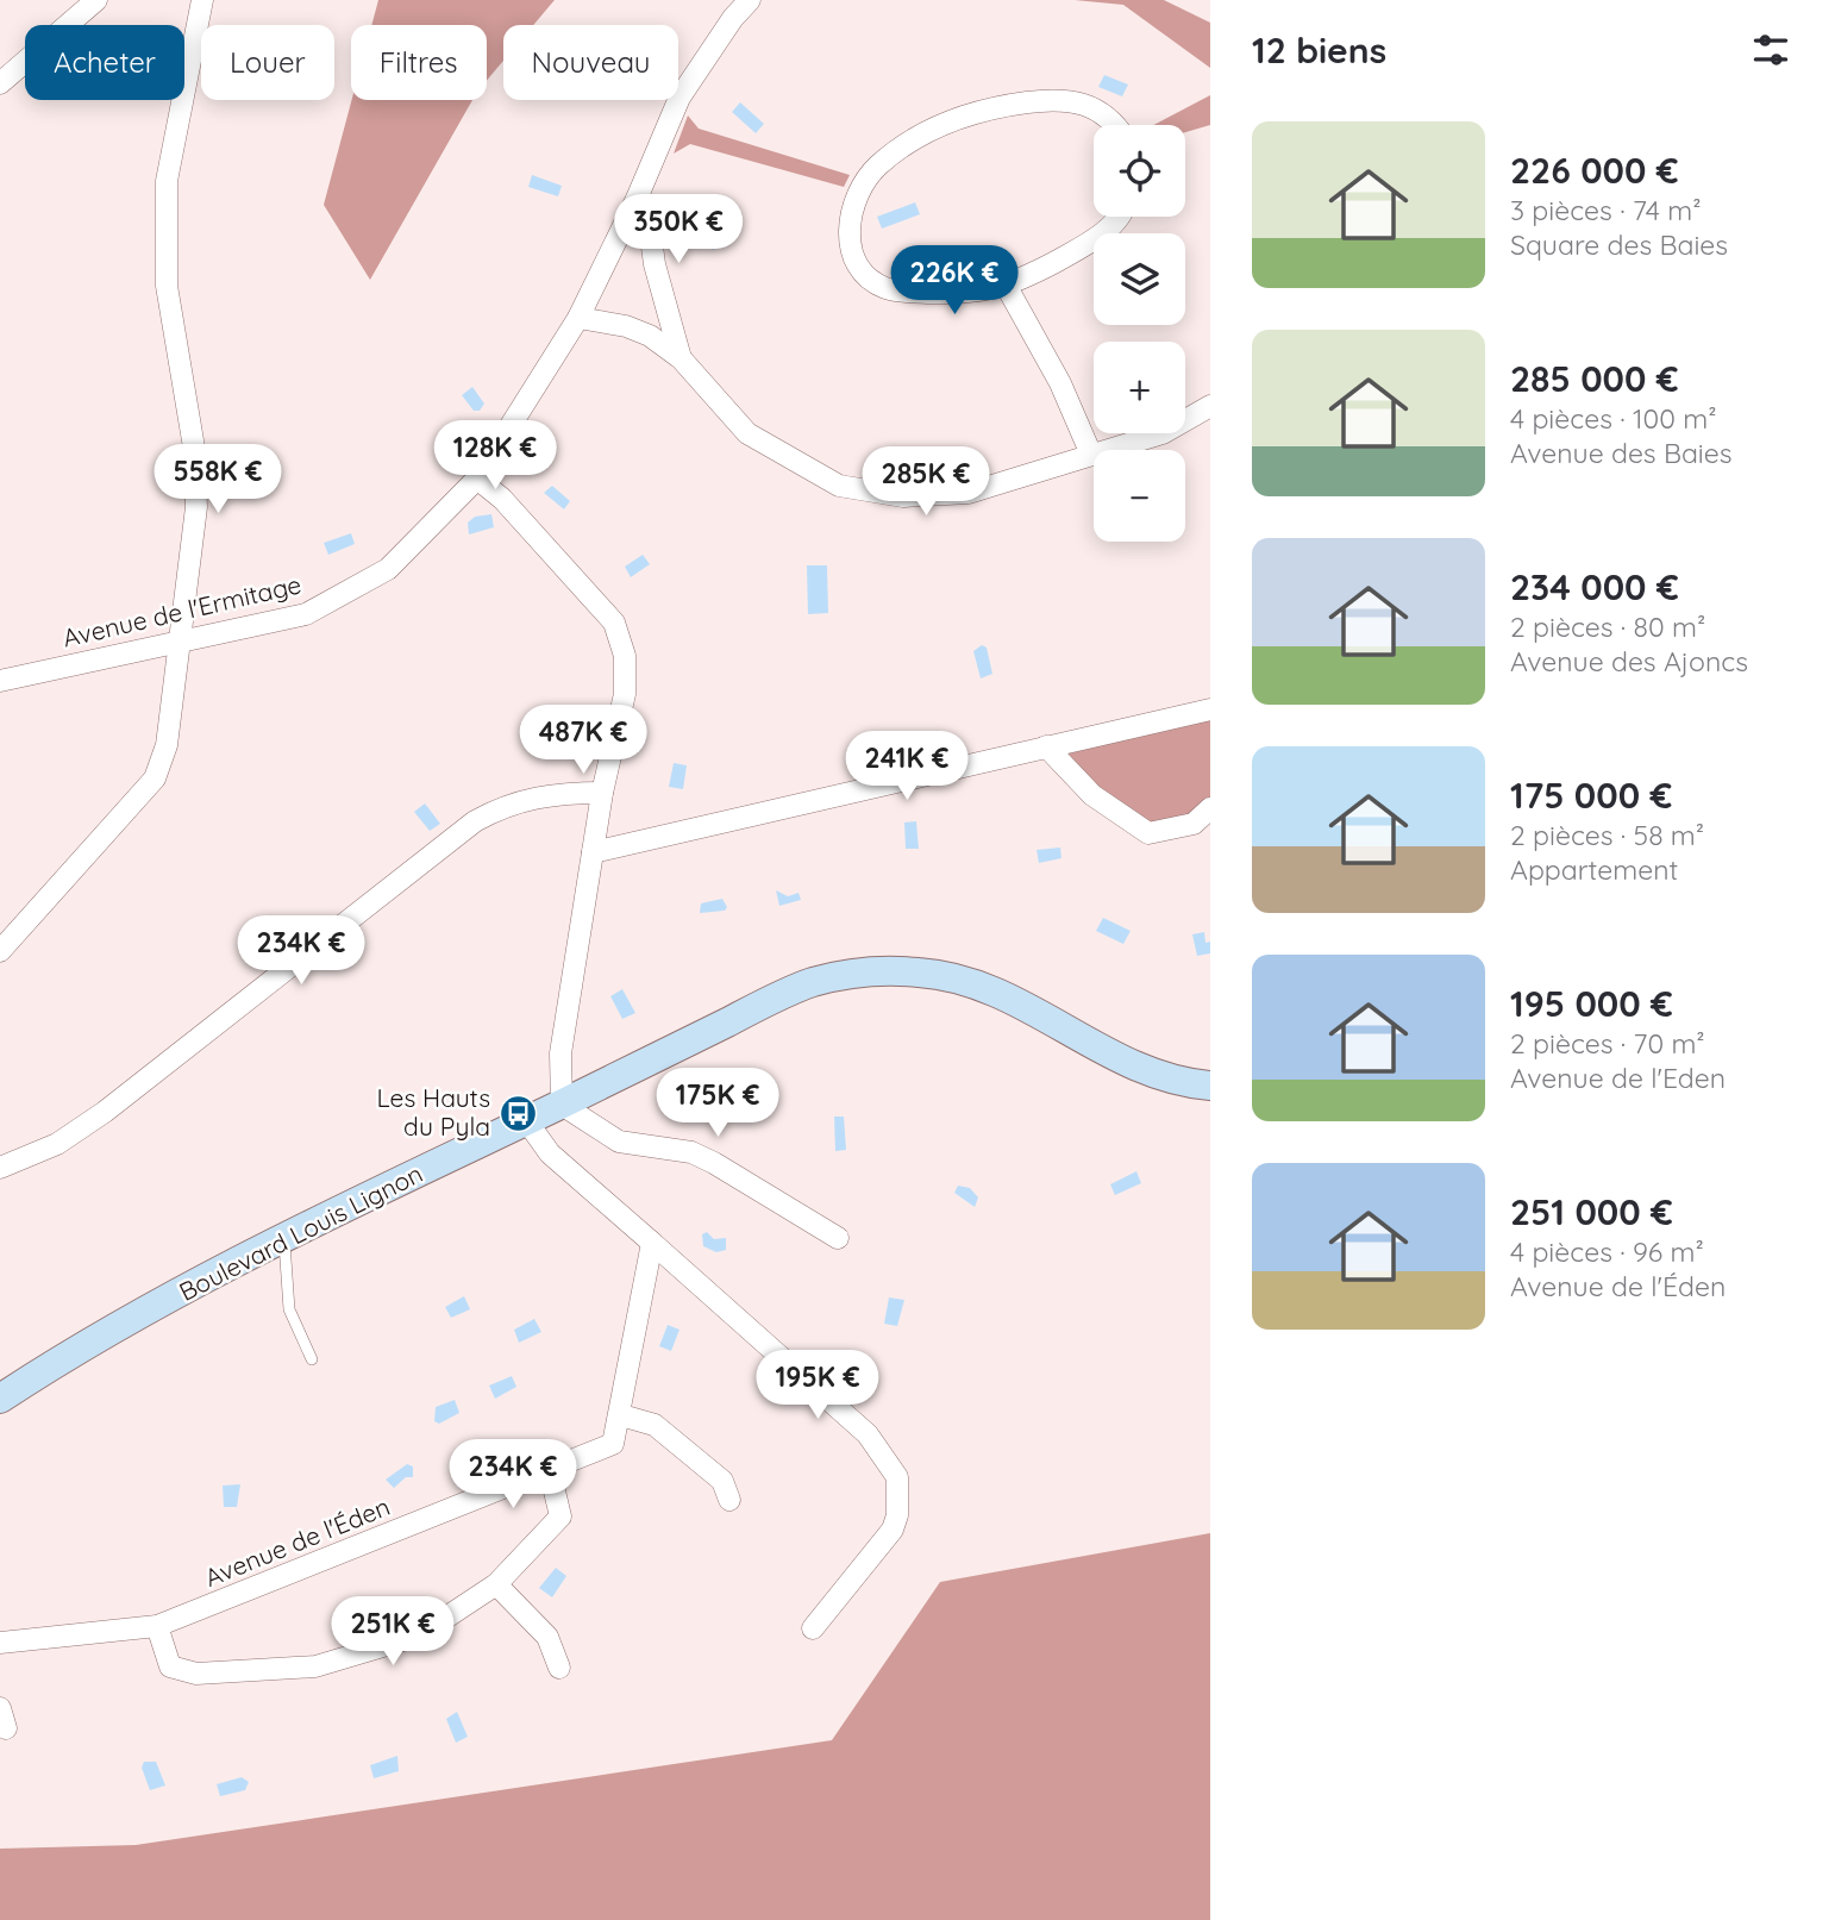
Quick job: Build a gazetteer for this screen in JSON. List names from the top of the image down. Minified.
{"streets":{"main road":["Boulevard Louis Lignon"],"street":["Avenue de l'Ermitage","Avenue de l'Éden"]},"places":{"bus stop":["Les Hauts du Pyla"]},"page":{"heading":"12 biens","chip":["Acheter","Louer","Filtres","Nouveau"],"list":[{"name":"226 000 €","note":"3 pièces · 74 m² · Square des Baies"},{"name":"285 000 €","note":"4 pièces · 100 m² · Avenue des Baies"},{"name":"234 000 €","note":"2 pièces · 80 m² · Avenue des Ajoncs"},{"name":"175 000 €","note":"2 pièces · 58 m² · Appartement"},{"name":"195 000 €","note":"2 pièces · 70 m² · Avenue de l'Eden"},{"name":"251 000 €","note":"4 pièces · 96 m² · Avenue de l'Éden"}],"map_buttons":["+","−"],"price":["350K €","226K €","128K €","558K €","285K €","487K €","241K €","234K €","175K €","195K €","234K €","251K €"]}}
